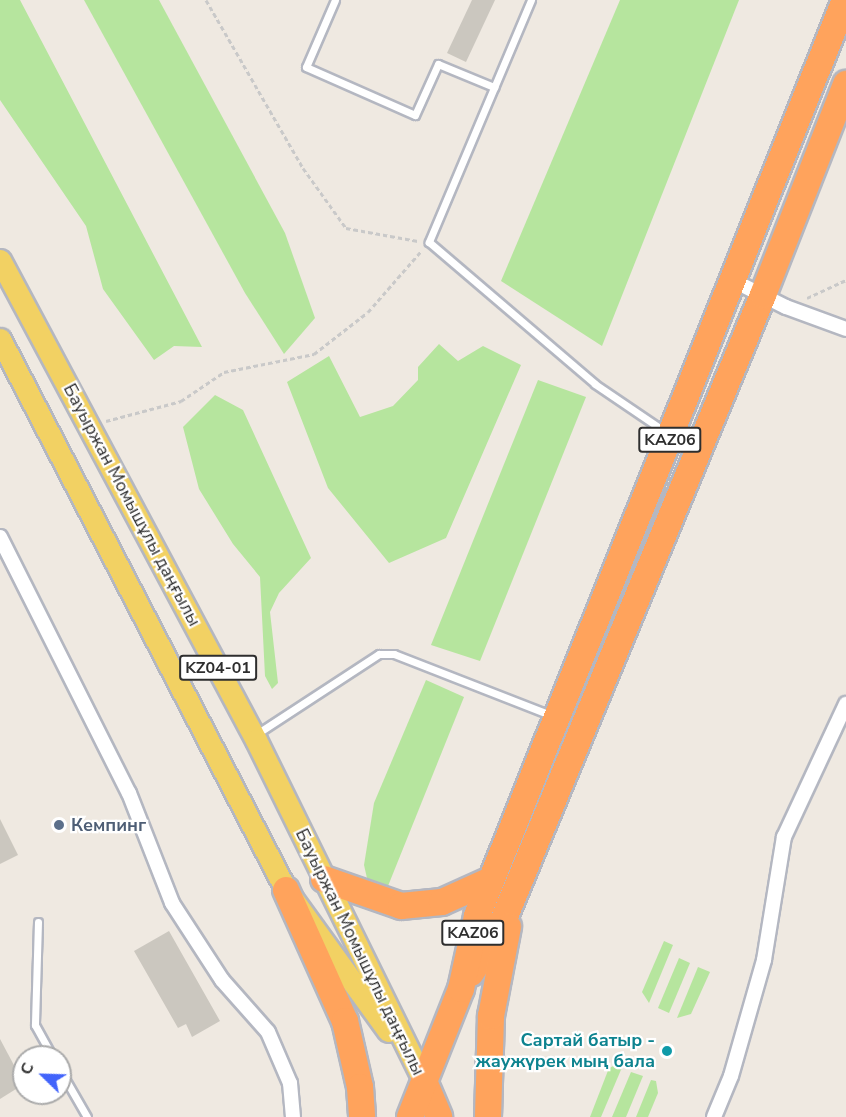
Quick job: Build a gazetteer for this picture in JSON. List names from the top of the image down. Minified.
{"streets":{"highway":["KАZ06","KZ04-01"],"main road":["Бауыржан Момышұлы даңғылы"]},"crossings":[["KАZ06","Бауыржан Момышұлы даңғылы"],["Бауыржан Момышұлы даңғылы","KZ04-01"]],"places":["Кемпинг","Сартай батыр - жаужүрек мың бала"],"north":"top left"}
